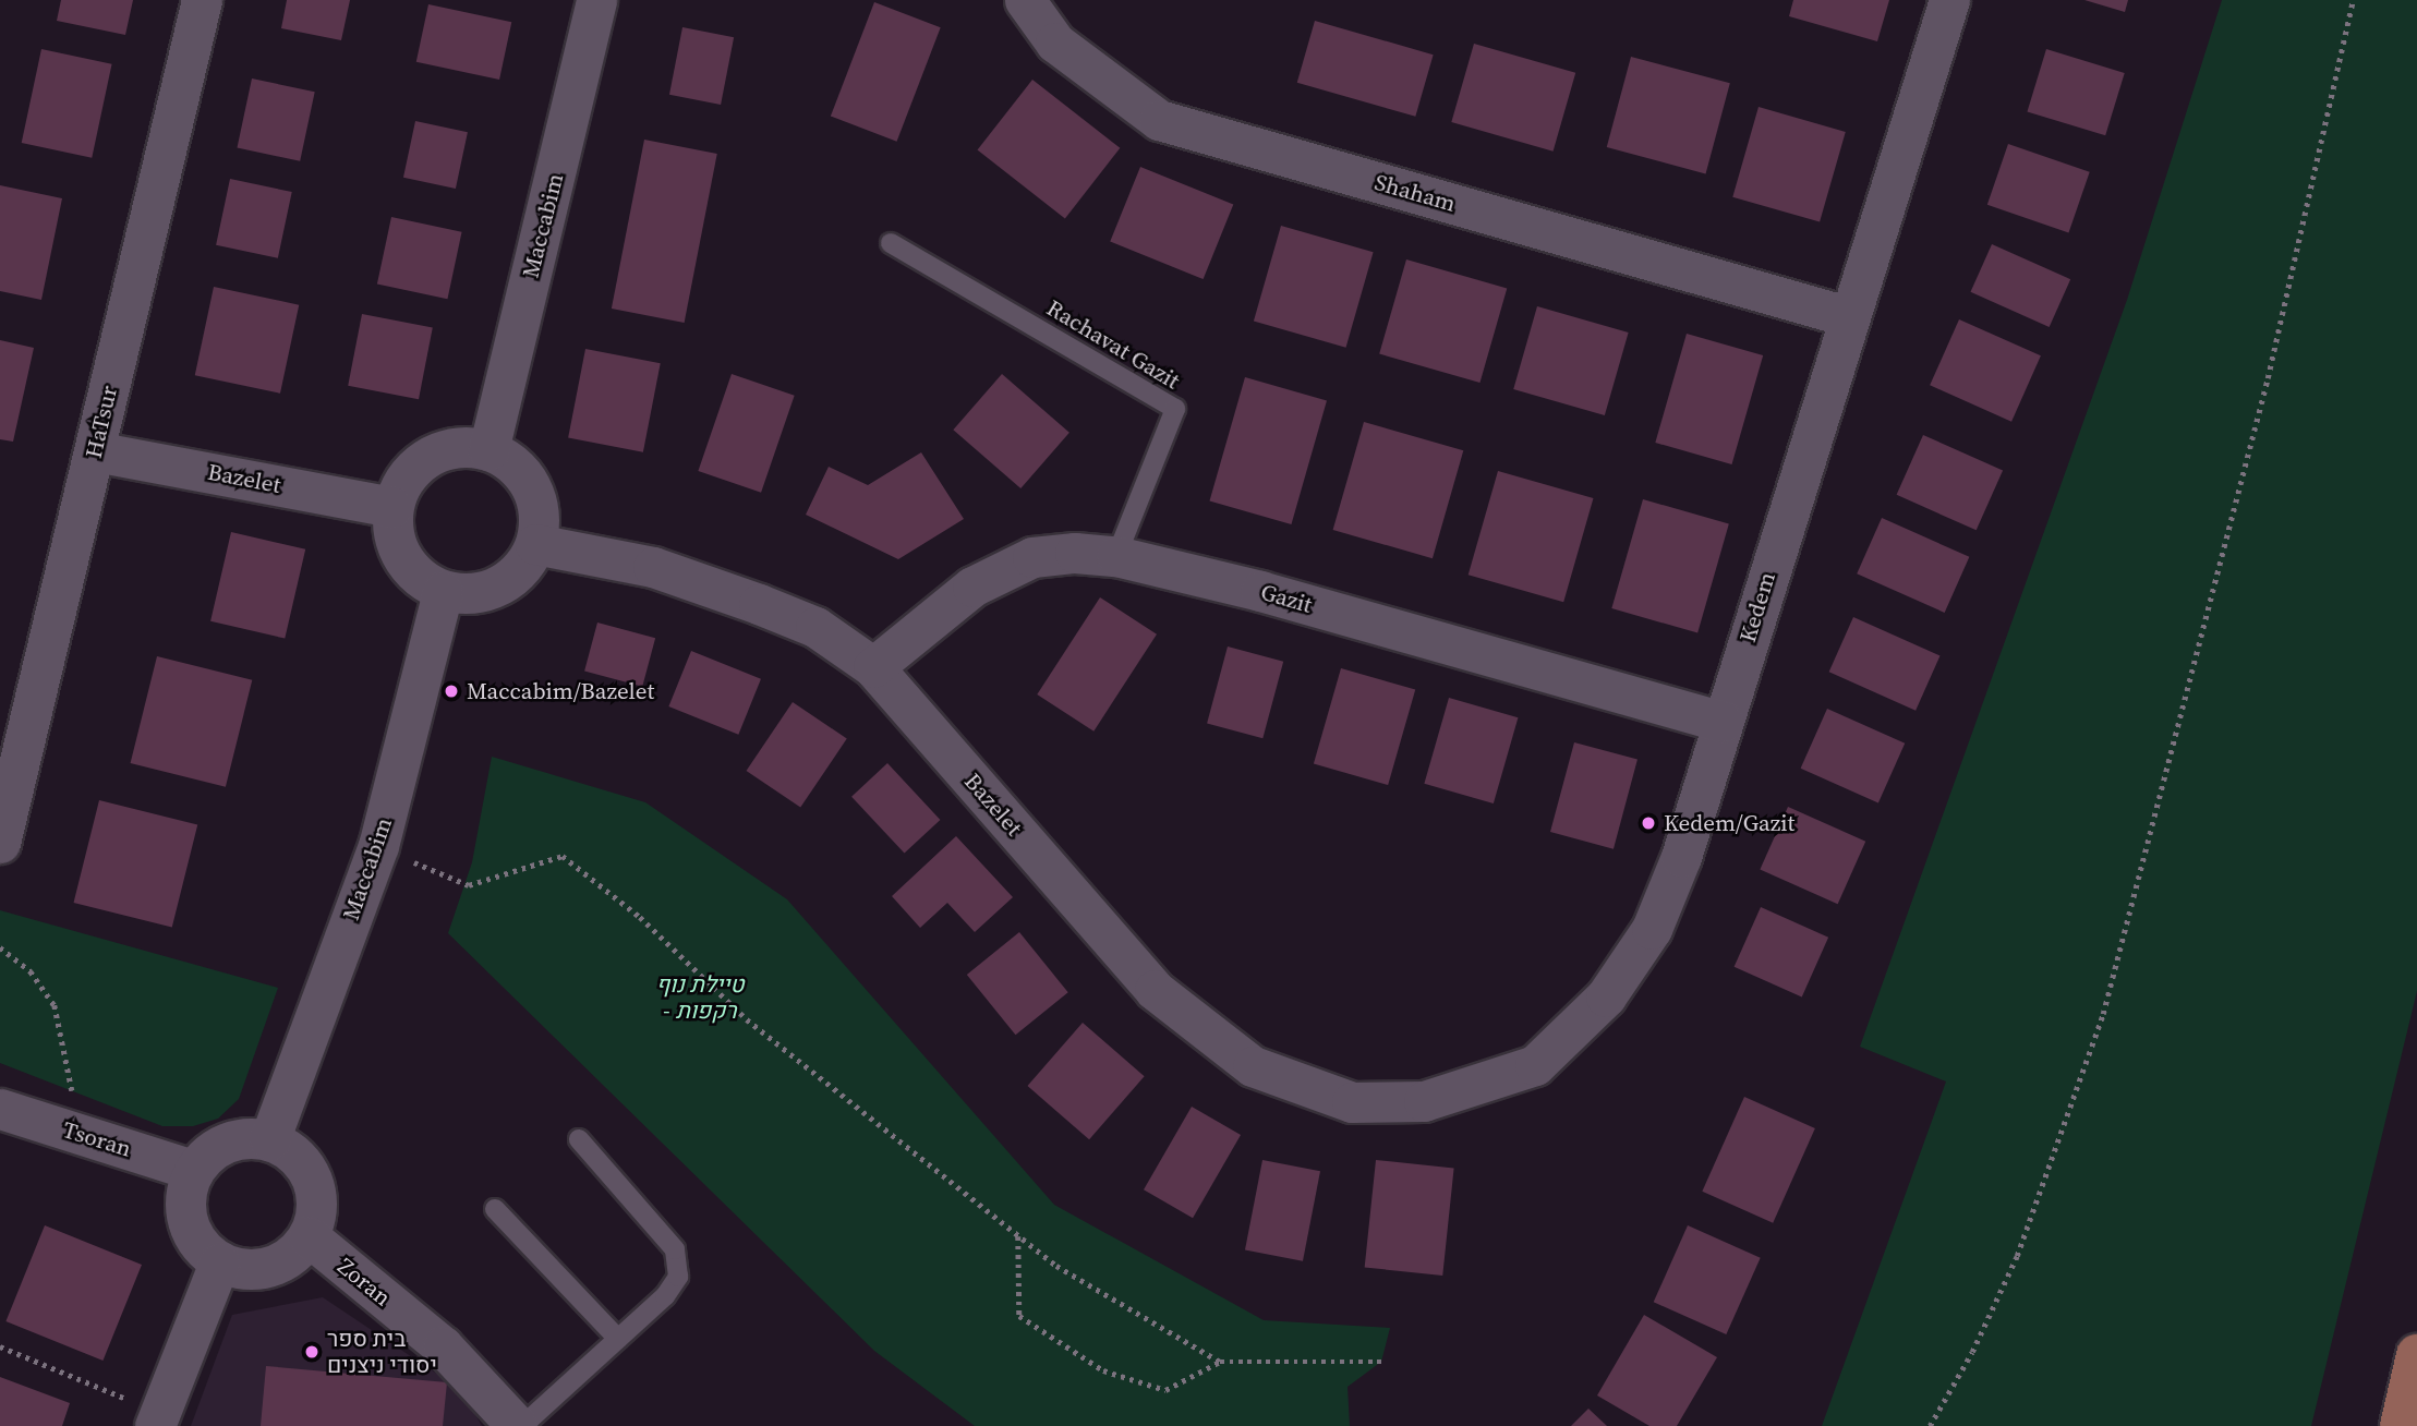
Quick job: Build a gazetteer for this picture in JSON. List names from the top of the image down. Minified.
{"streets":{"street":["Shaham","Maccabim","HaTsur","Bazelet","Gazit","Kedem","Tsoran","Zoran"],"lane":["Rachavat Gazit"]},"crossings":[["Shaham","Kedem"],["Maccabim","Bazelet"],["Maccabim","Tsoran"],["Maccabim","Zoran"],["Rachavat Gazit","Gazit"],["HaTsur","Bazelet"],["Bazelet","Gazit"],["Bazelet","Kedem"],["Gazit","Kedem"],["Tsoran","Zoran"]],"parks":["טיילת נוף - רקפות"],"places":["Maccabim/Bazelet","Kedem/Gazit","בית ספר יסודי ניצנים"]}
